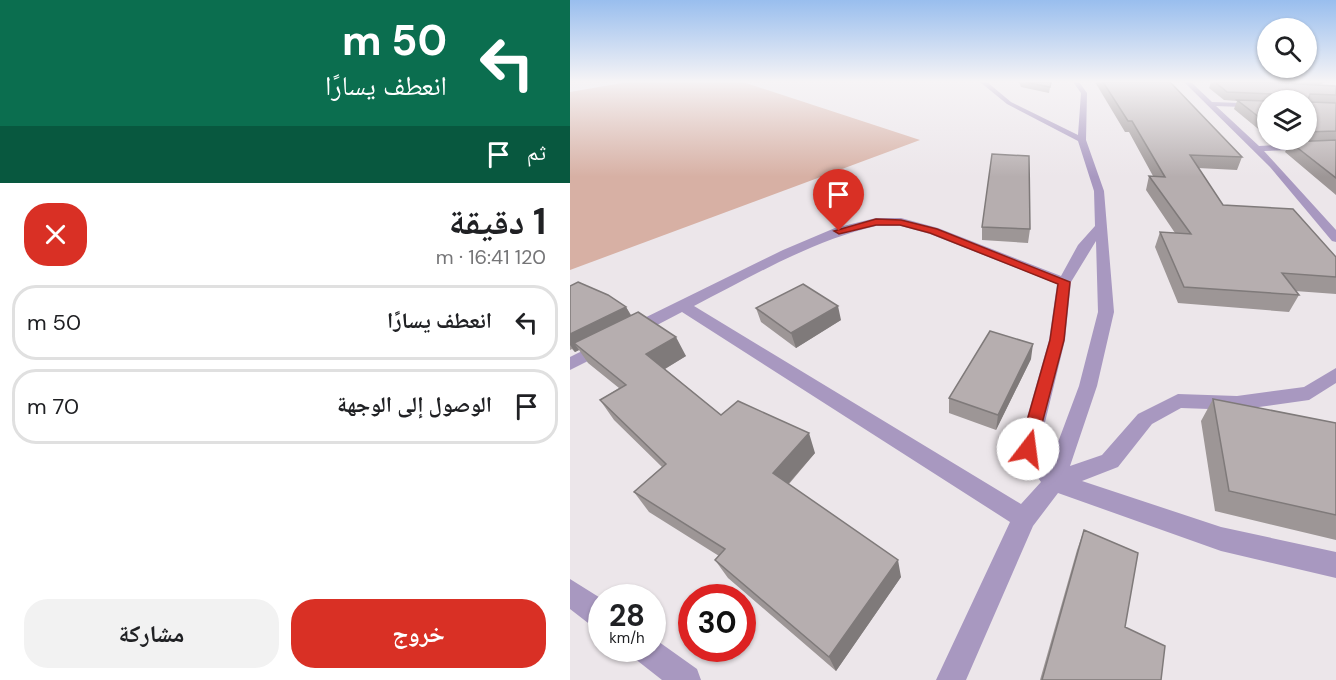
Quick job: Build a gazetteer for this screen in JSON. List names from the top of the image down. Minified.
{"page":{"turn":["50 m","انعطف يسارًا"],"then":"ثم","heading":["1 دقيقة","120 m · 16:41"],"list":[{"name":"انعطف يسارًا","value":"50 m"},{"name":"الوصول إلى الوجهة","value":"70 m"}],"speed":"28 km/h","limit":"30","buttons":["خروج","مشاركة"]}}
